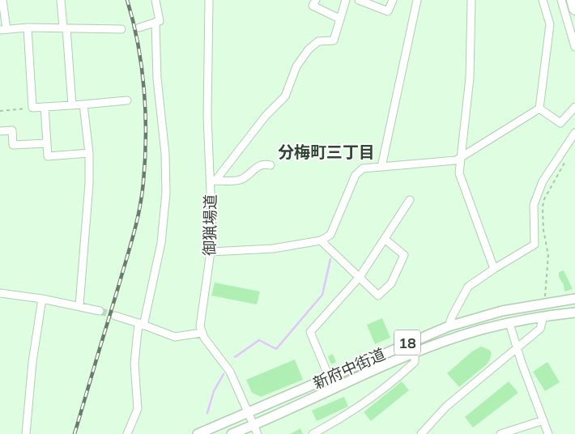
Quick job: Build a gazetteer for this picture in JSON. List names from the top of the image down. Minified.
{"streets":{"main road":["18","新府中街道"],"street":["御猟場道"]},"districts":["分梅町三丁目"]}
